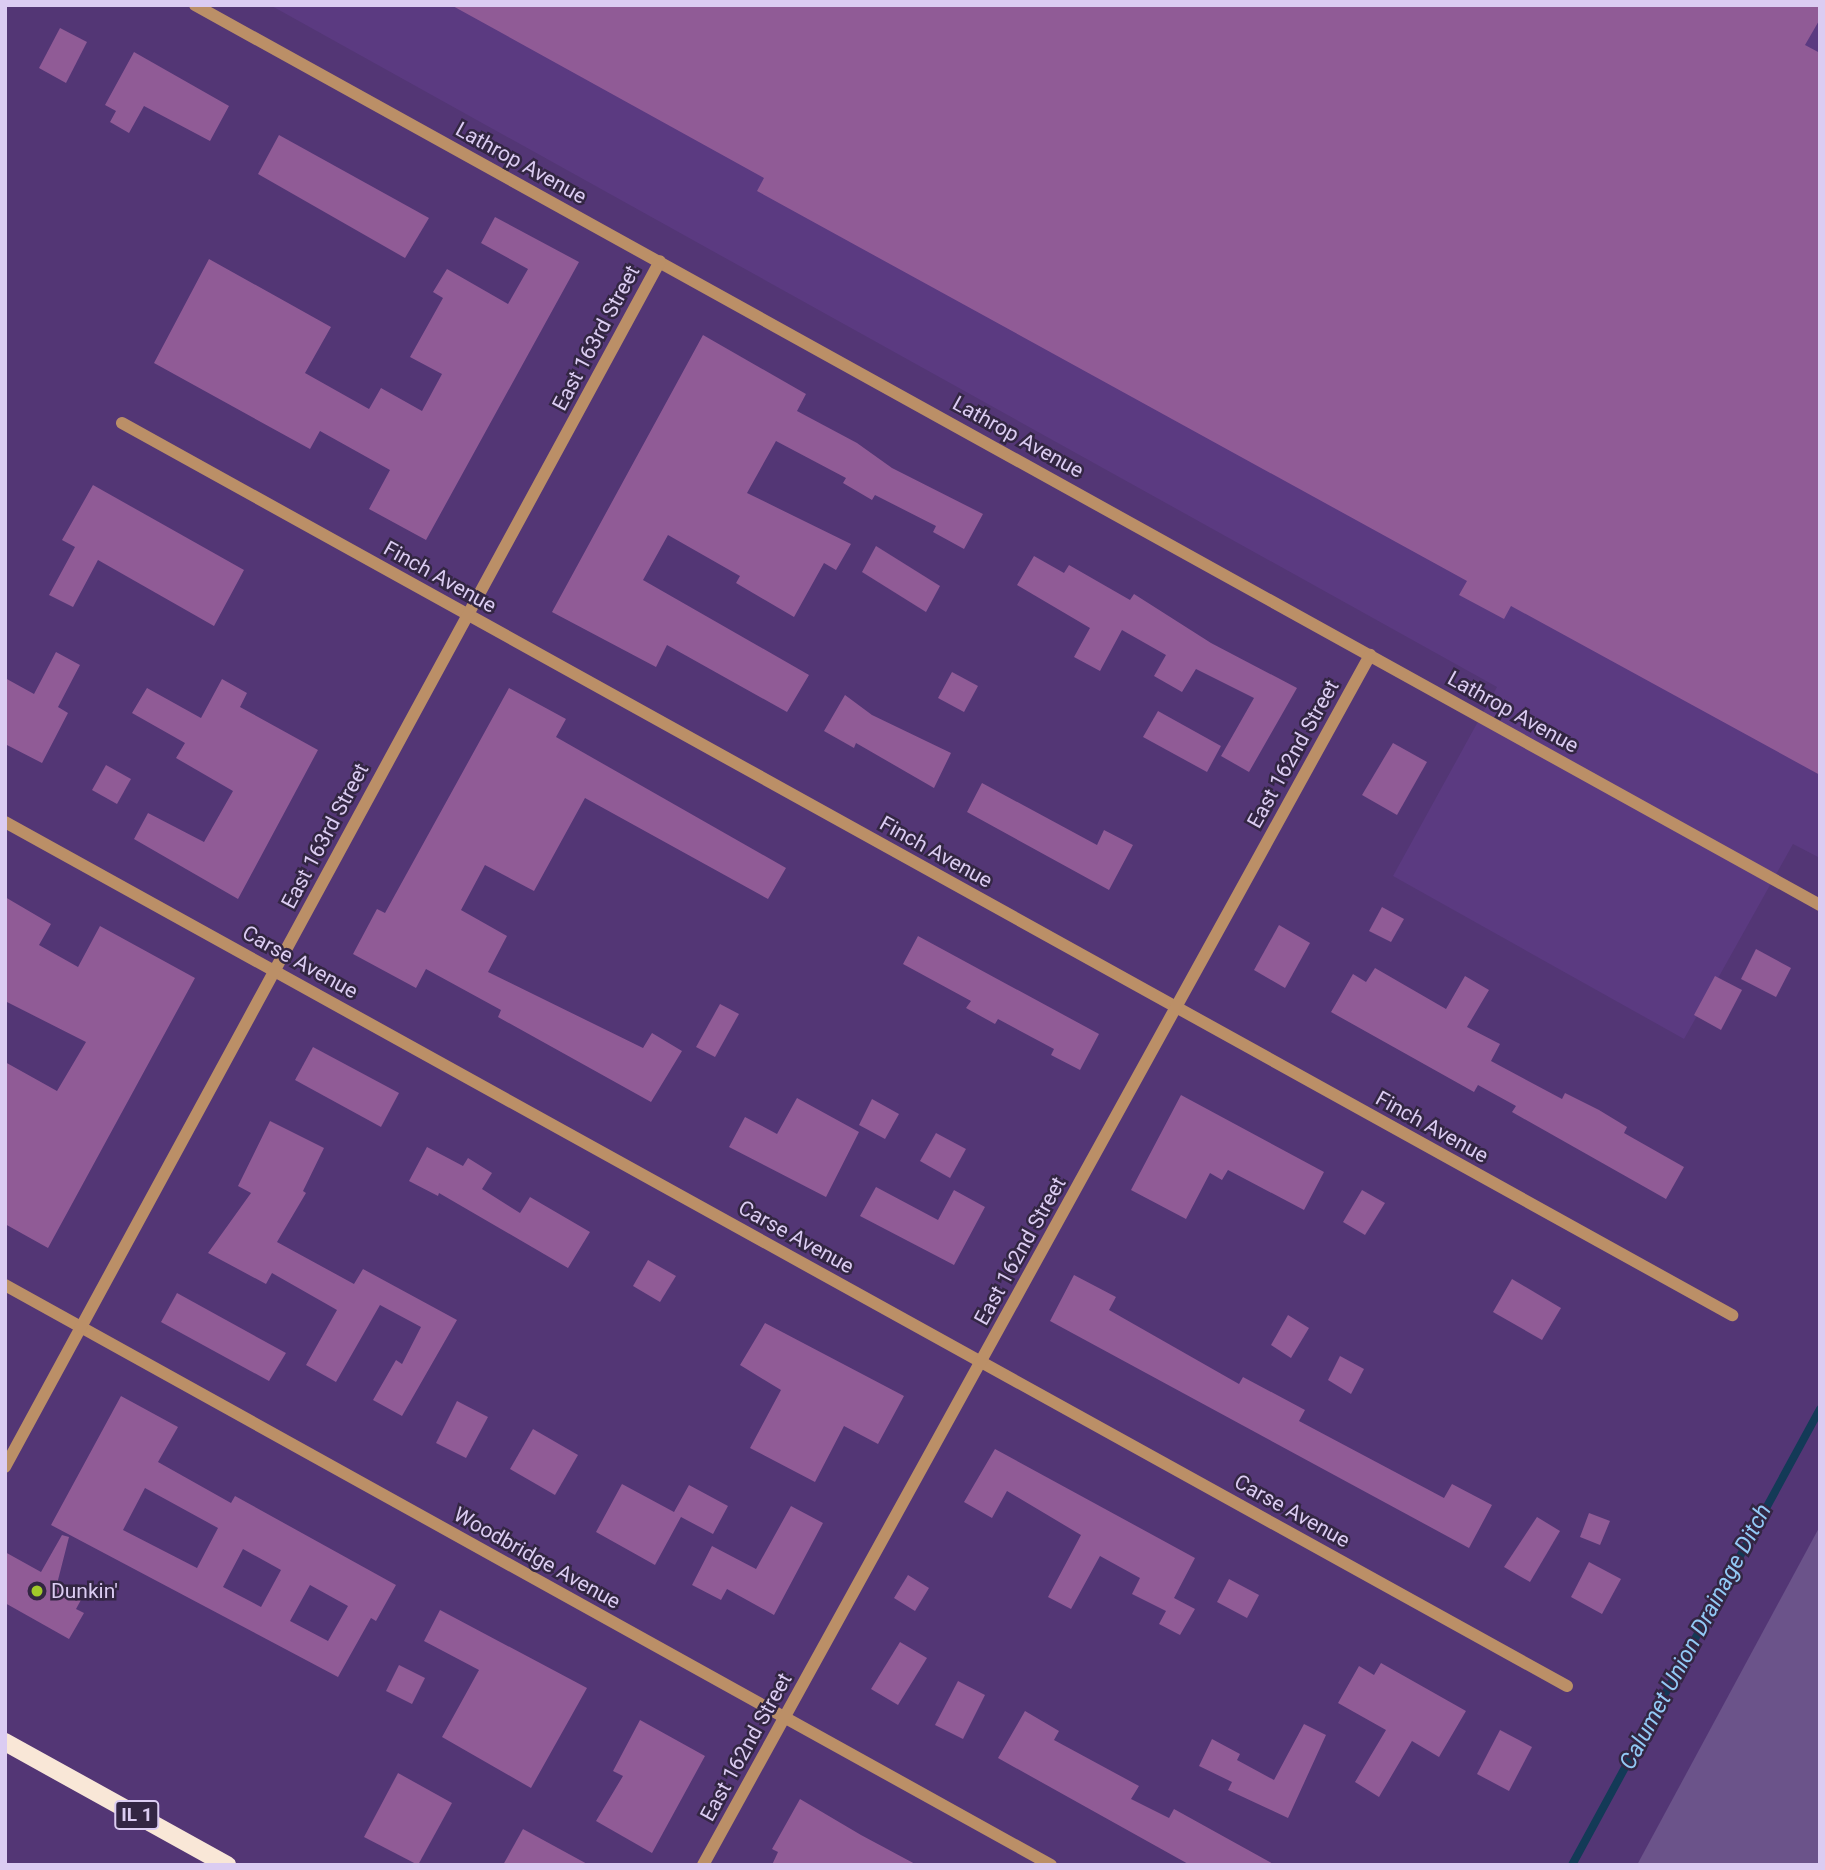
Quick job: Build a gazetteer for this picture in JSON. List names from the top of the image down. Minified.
{"streets":{"main road":["IL 1"],"street":["Lathrop Avenue","East 163rd Street","Finch Avenue","East 162nd Street","Carse Avenue","Woodbridge Avenue"]},"crossings":[["Lathrop Avenue","East 163rd Street"],["Lathrop Avenue","East 162nd Street"],["East 163rd Street","Finch Avenue"],["East 163rd Street","Carse Avenue"],["East 163rd Street","Woodbridge Avenue"],["Finch Avenue","East 162nd Street"],["East 162nd Street","Carse Avenue"],["East 162nd Street","Woodbridge Avenue"]],"water":["Calumet Union Drainage Ditch"],"places":["Dunkin'"]}
